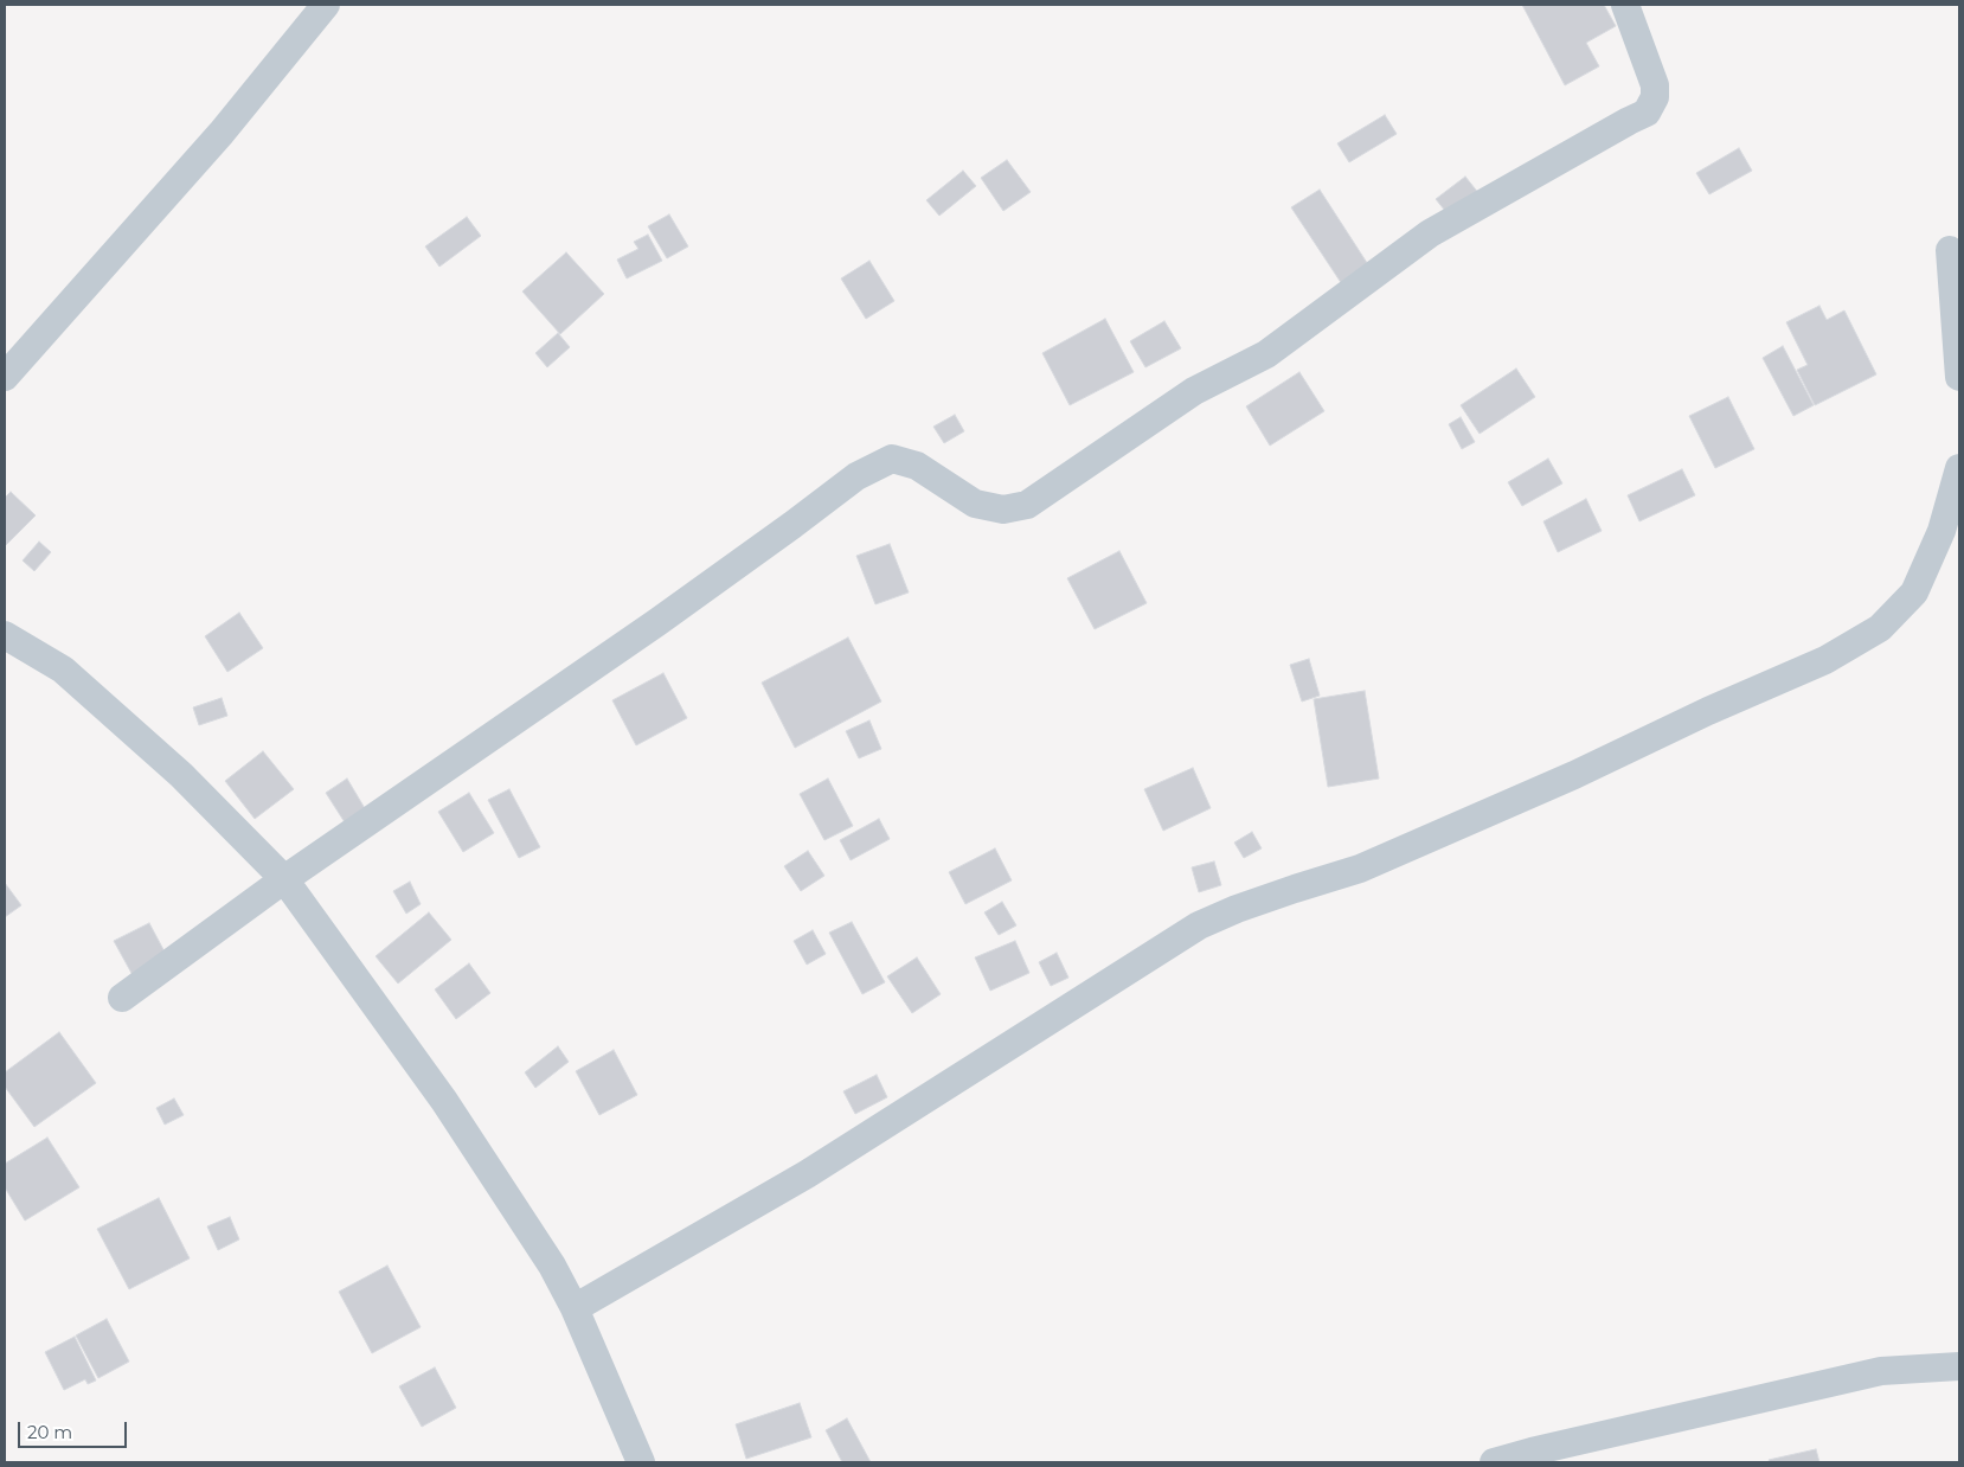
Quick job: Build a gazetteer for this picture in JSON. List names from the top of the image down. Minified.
{"scale_bar":"20 m"}
